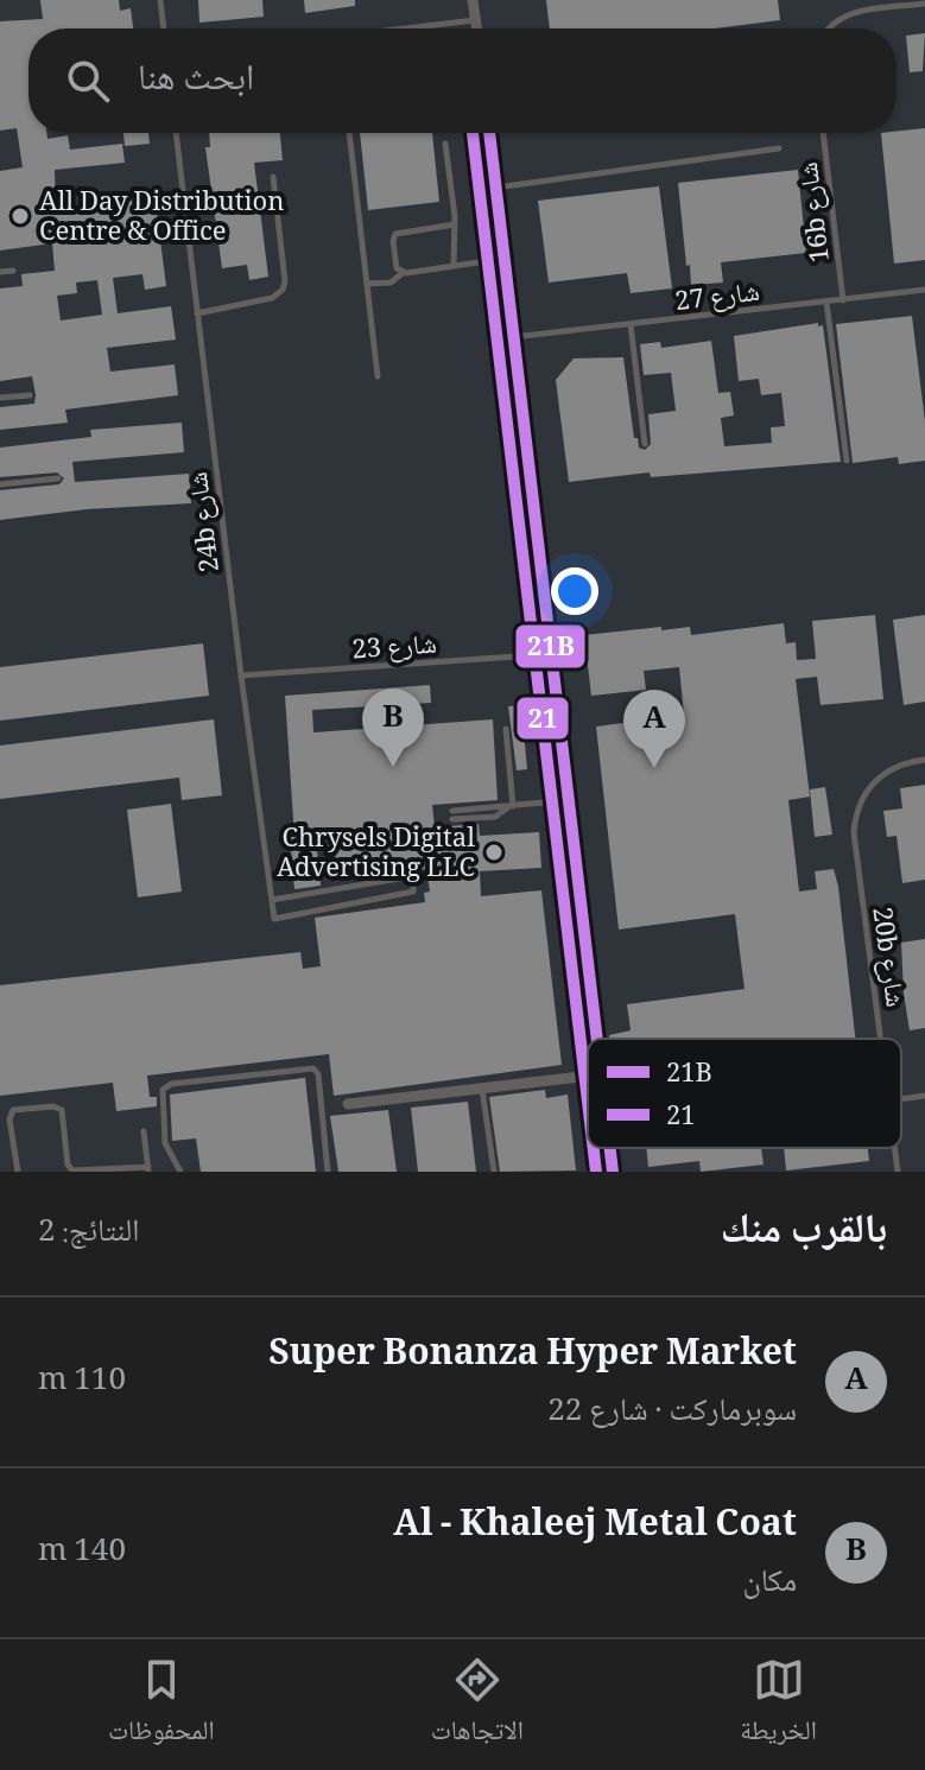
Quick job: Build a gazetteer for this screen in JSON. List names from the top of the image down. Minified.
{"streets":{"lane":["16b شارع","شارع 27","24b شارع","شارع 23","20b شارع"]},"crossings":[["16b شارع","شارع 27"],["24b شارع","شارع 23"]],"places":["All Day Distribution Centre & Office","Chrysels Digital Advertising LLC"],"lines":["transit line 21B","transit line 21"],"legend":["21B","21"],"page":{"search":"ابحث هنا","pins":["B","A"],"heading":["بالقرب منك","النتائج: 2"],"list":[{"mark":"A","name":"Super Bonanza Hyper Market","note":"سوبرماركت · شارع 22","value":"110 m"},{"mark":"B","name":"Al - Khaleej Metal Coat","note":"مكان","value":"140 m"}],"nav":["الخريطة","الاتجاهات","المحفوظات"]}}
